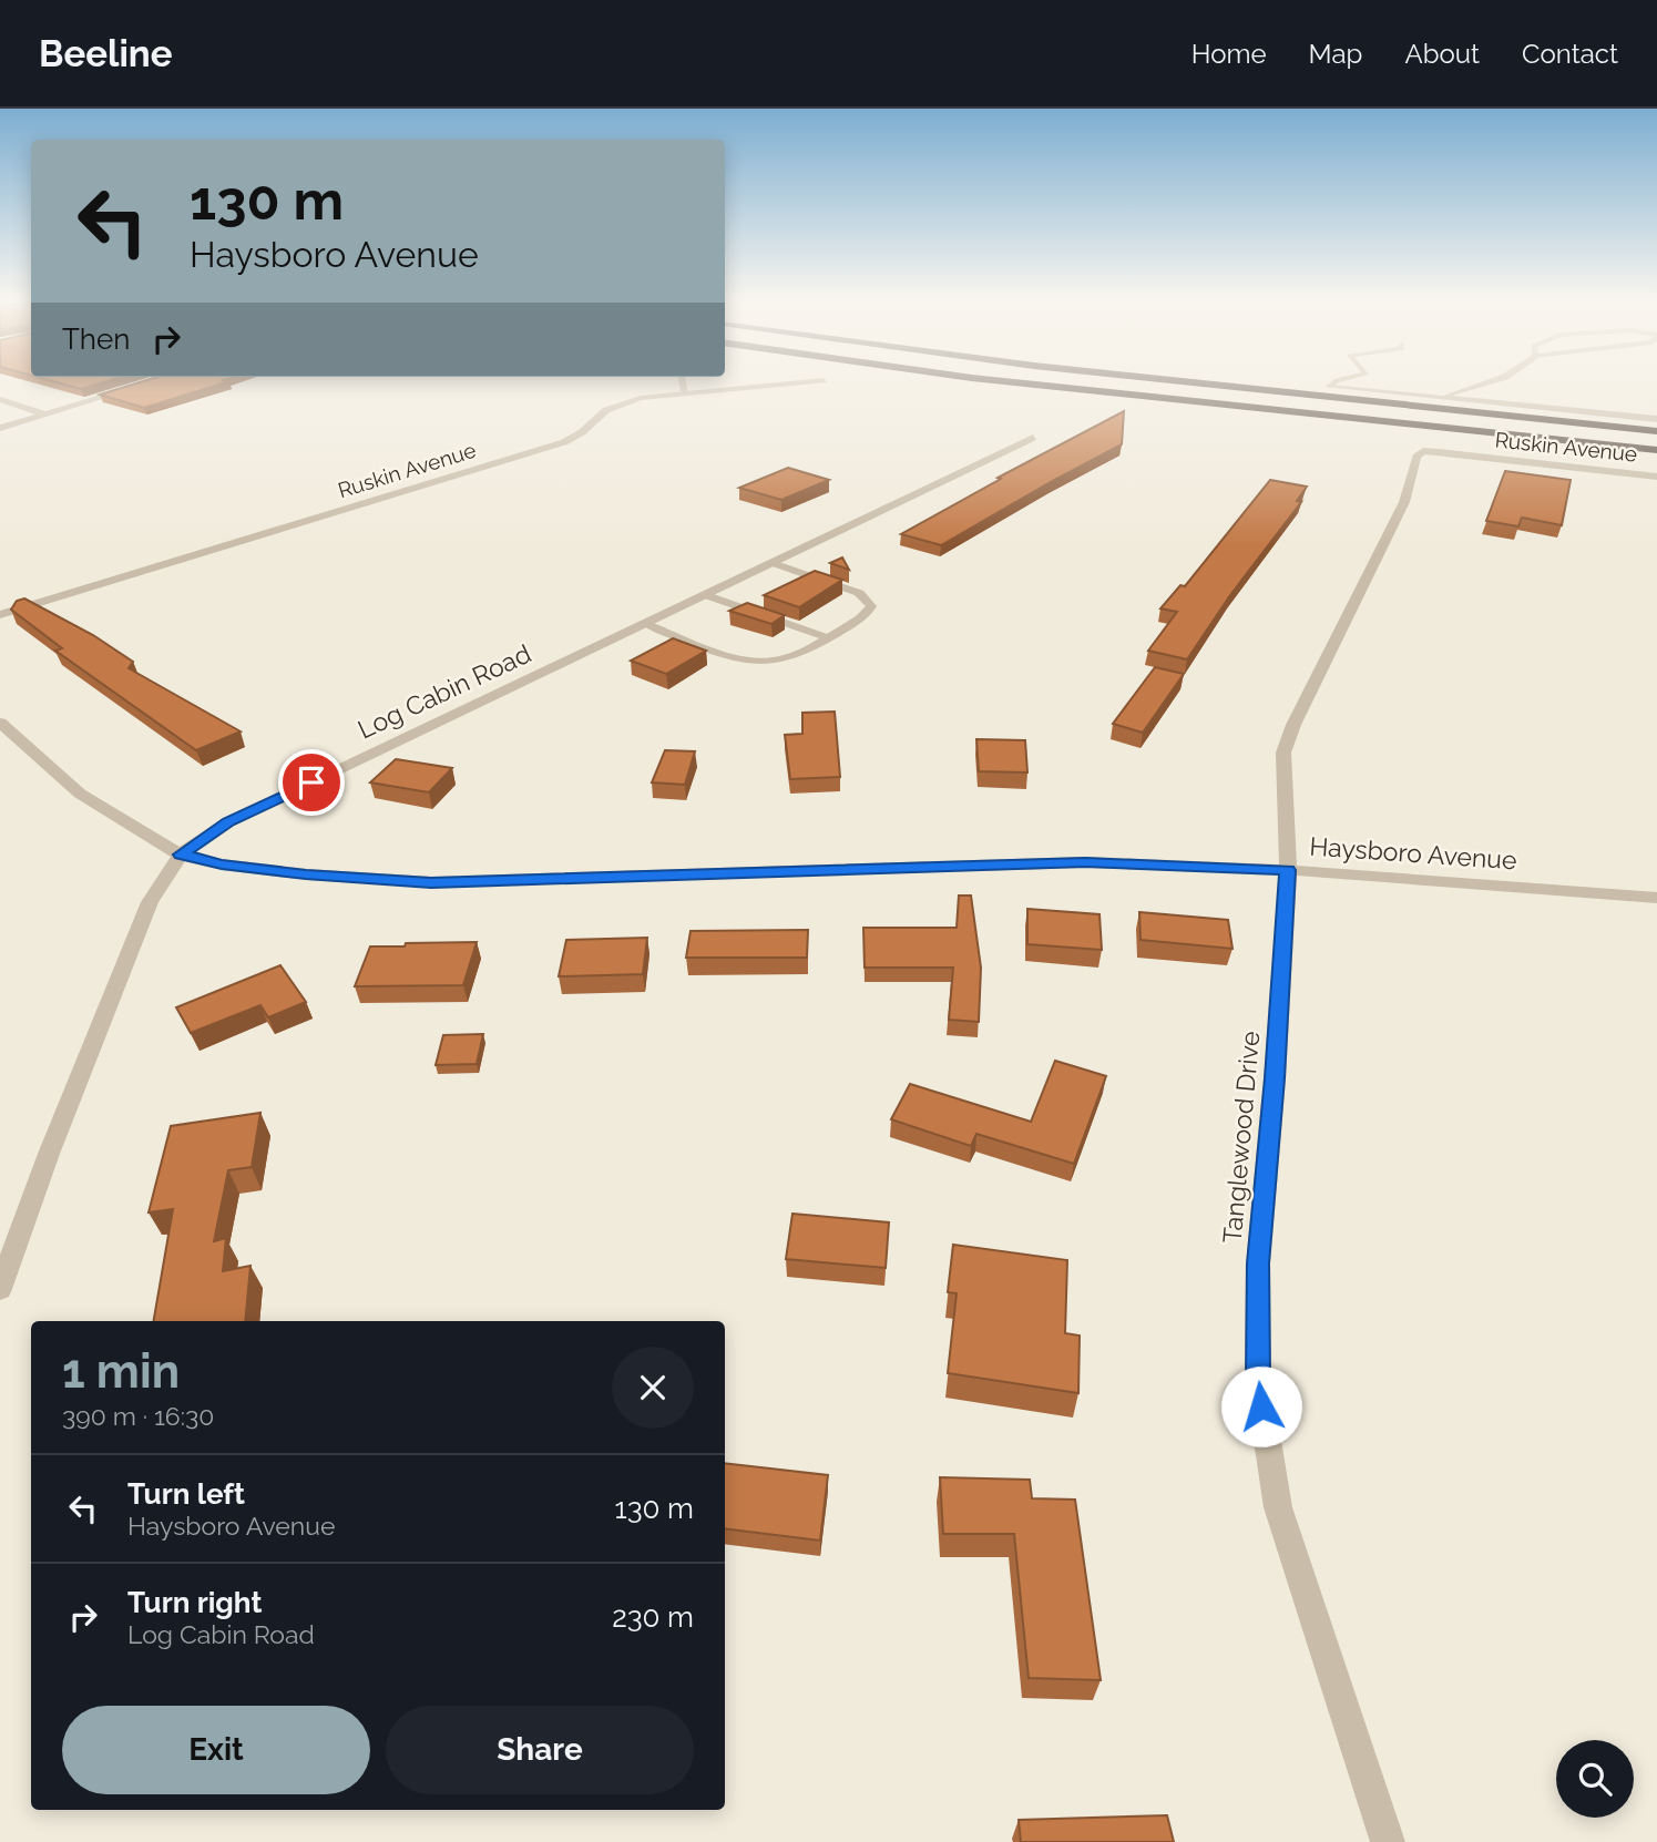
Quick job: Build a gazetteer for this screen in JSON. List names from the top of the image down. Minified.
{"streets":{"street":["Ruskin Avenue","Log Cabin Road","Haysboro Avenue","Tanglewood Drive"]},"crossings":[["Ruskin Avenue","Tanglewood Drive"],["Log Cabin Road","Haysboro Avenue"],["Haysboro Avenue","Tanglewood Drive"]],"page":{"header":"Beeline","nav":["Home","Map","About","Contact"],"turn":["130 m","Haysboro Avenue"],"then":"Then","heading":["1 min","390 m · 16:30"],"list":[{"name":"Turn left","note":"Haysboro Avenue","value":"130 m"},{"name":"Turn right","note":"Log Cabin Road","value":"230 m"}],"buttons":["Exit","Share"]}}
